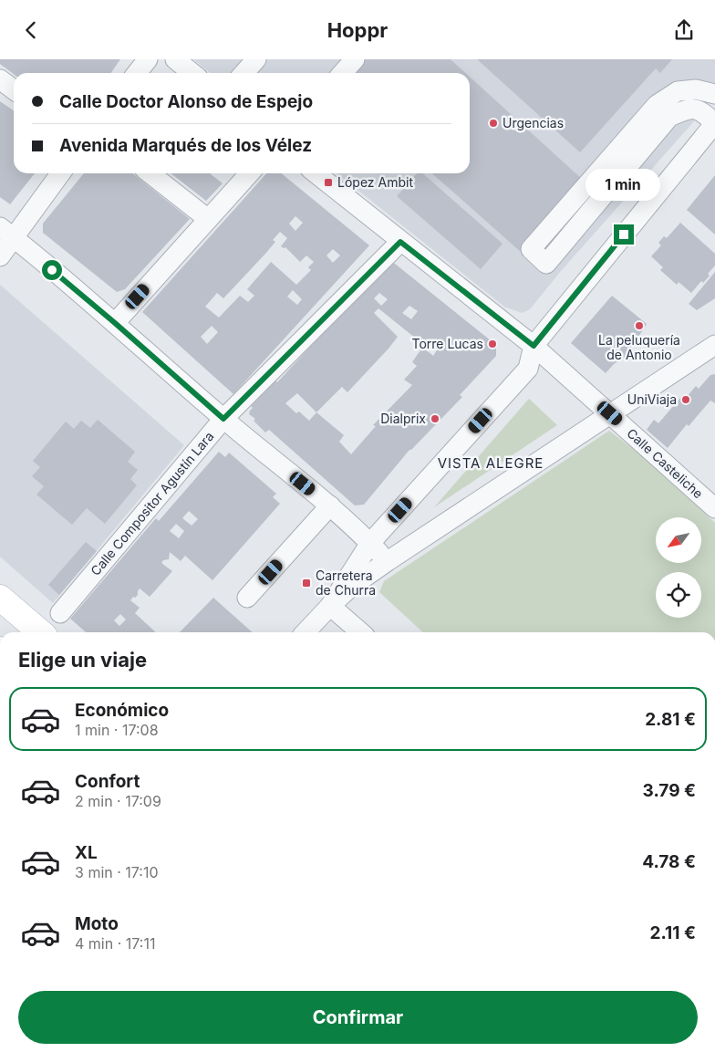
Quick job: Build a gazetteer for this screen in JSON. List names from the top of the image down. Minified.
{"streets":{"street":["Calle Casteliche","Calle Compositor Agustín Lara"]},"crossings":[["Calle Casteliche","Calle Compositor Agustín Lara"]],"districts":["VISTA ALEGRE"],"places":{"other":["Urgencias","La peluquería de Antonio","Torre Lucas","UniViaja","Dialprix"],"transit":["López Ambit","Carretera de Churra"]},"north":"bottom left","page":{"header":"Hoppr","banner":["Calle Doctor Alonso de Espejo","Avenida Marqués de los Vélez"],"bubble":"1 min","heading":"Elige un viaje","list":[{"name":"Económico","note":"1 min · 17:08","value":"2.81 €"},{"name":"Confort","note":"2 min · 17:09","value":"3.79 €"},{"name":"XL","note":"3 min · 17:10","value":"4.78 €"},{"name":"Moto","note":"4 min · 17:11","value":"2.11 €"}],"buttons":"Confirmar"}}
